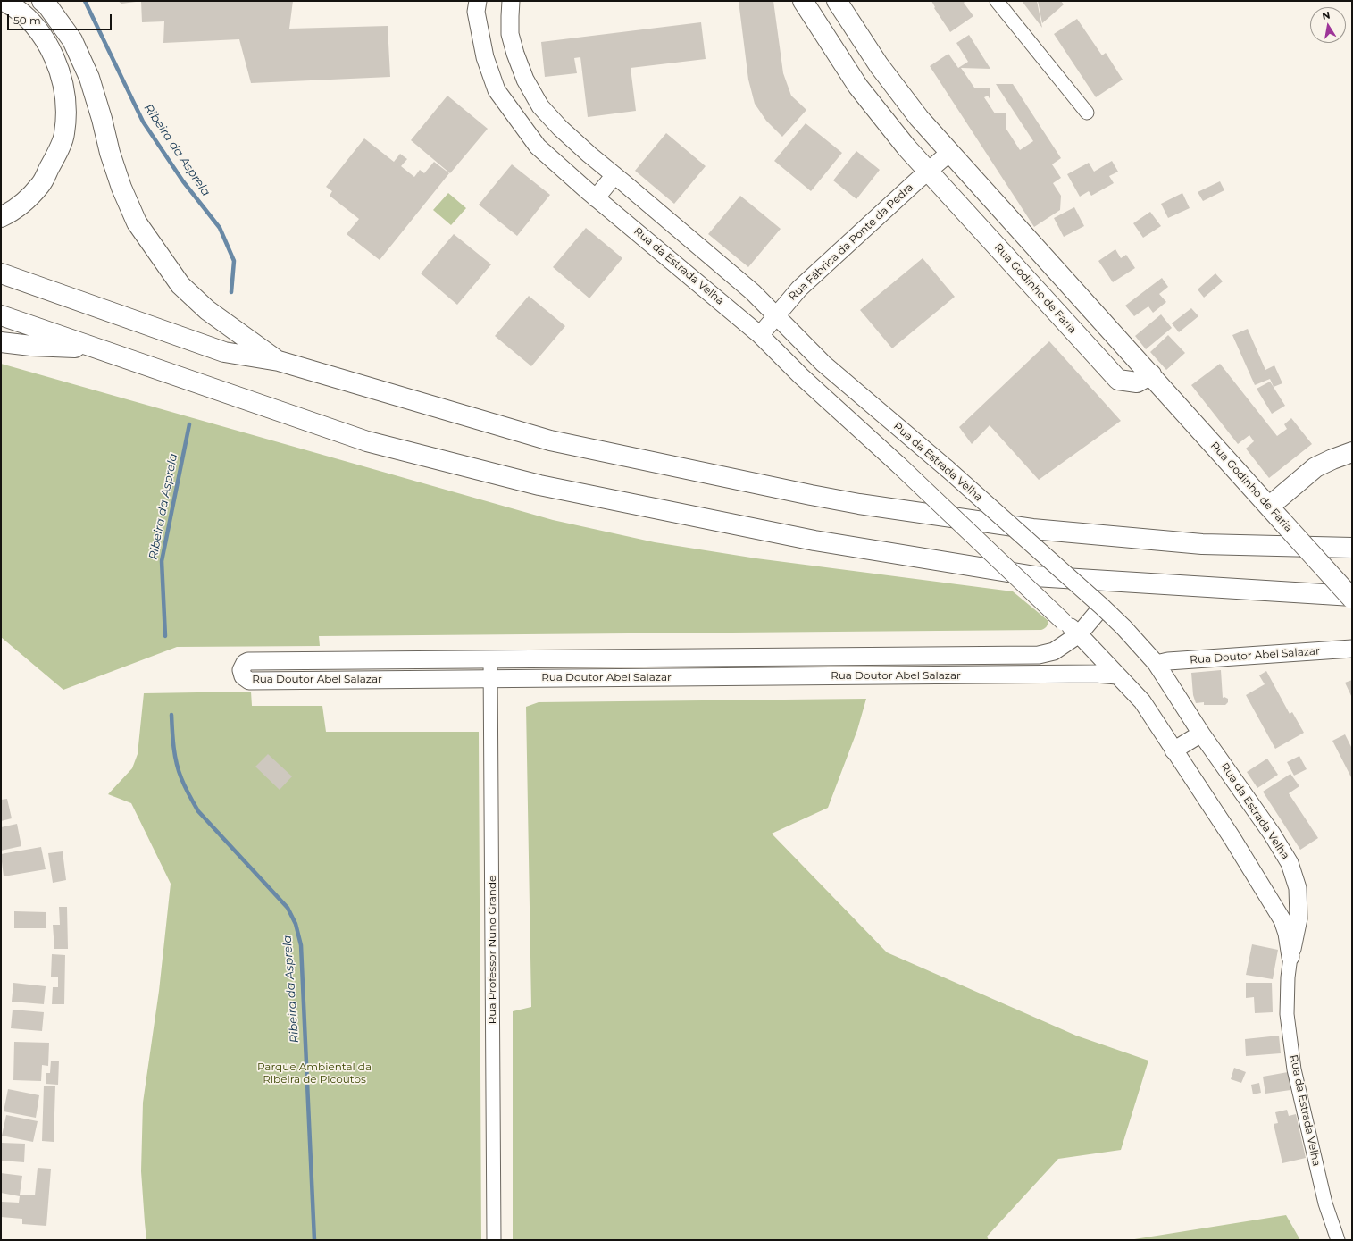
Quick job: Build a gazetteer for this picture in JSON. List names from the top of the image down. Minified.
{"streets":{"main road":["Rua Godinho de Faria"],"street":["Rua Fábrica da Ponte da Pedra","Rua da Estrada Velha","Rua Doutor Abel Salazar","Rua Professor Nuno Grande"]},"crossings":[["Rua Fábrica da Ponte da Pedra","Rua da Estrada Velha"],["Rua Fábrica da Ponte da Pedra","Rua Godinho de Faria"],["Rua da Estrada Velha","Rua Doutor Abel Salazar"],["Rua Doutor Abel Salazar","Rua Professor Nuno Grande"]],"water":["Ribeira da Asprela"],"parks":["Parque Ambiental da Ribeira de Picoutos"],"scale_bar":"50 m","north":"top"}
